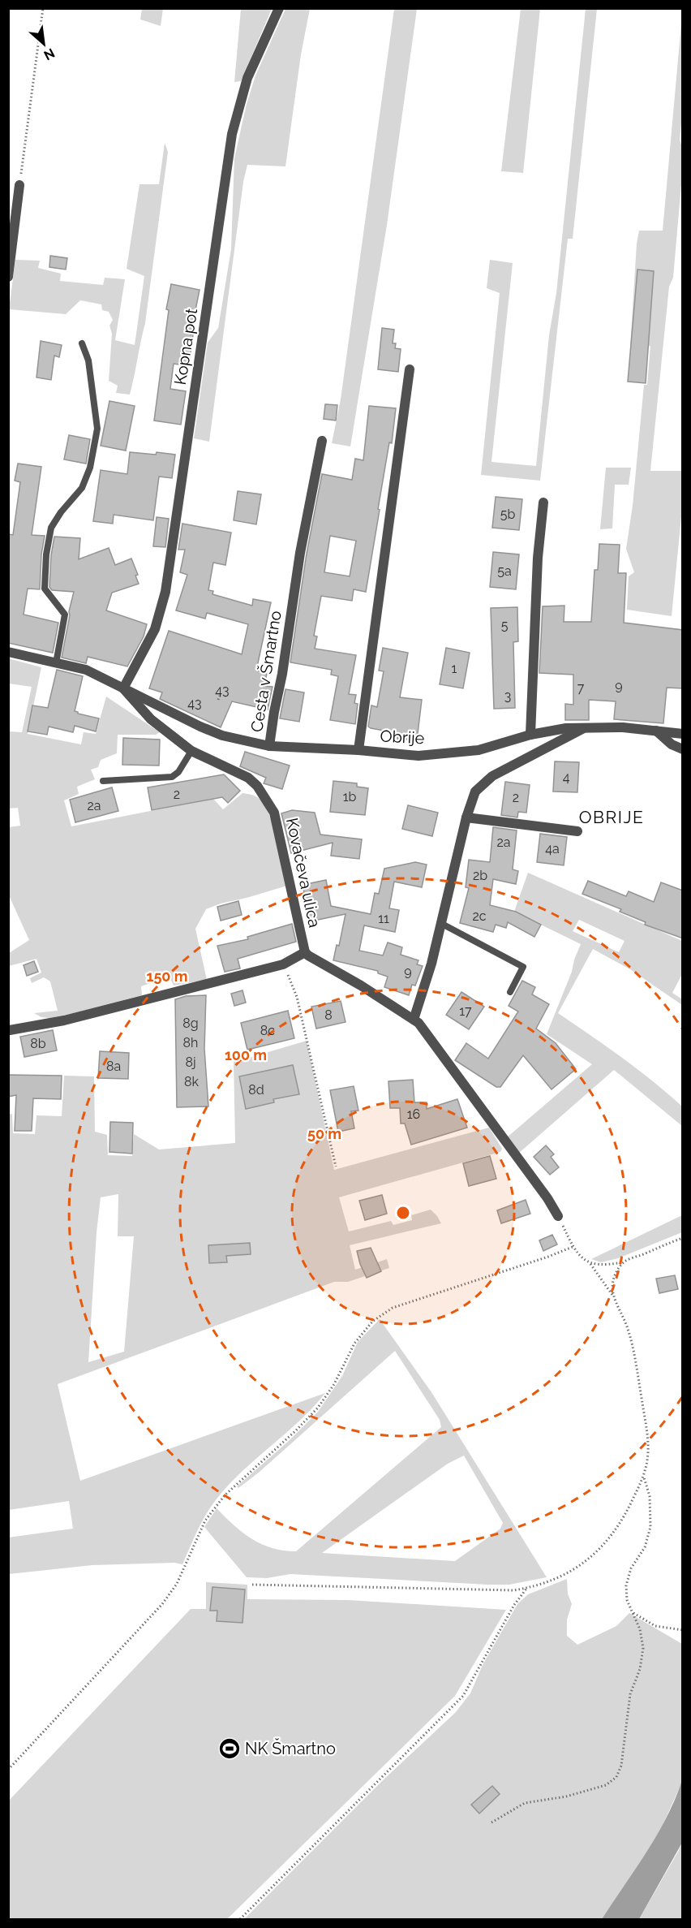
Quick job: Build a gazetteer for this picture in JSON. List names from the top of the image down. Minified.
{"streets":{"street":["Kopna pot","Cesta v Šmartno","Obrije","Kovačeva ulica"]},"crossings":[["Kopna pot","Cesta v Šmartno"],["Kopna pot","Kovačeva ulica"],["Cesta v Šmartno","Obrije"],["Cesta v Šmartno","Kovačeva ulica"]],"districts":["OBRIJE"],"places":{"sports":["NK Šmartno"]},"house_numbers":["5b","5a","5","1","9","7","43","3","43","4","2","1b","2","2a","2a","4a","2b","2c","11","9","17","8","8g","8c","8h","8b","8j","8a","8k","8d","16"],"north":"bottom right","rings":["150 m","100 m","50 m"]}
